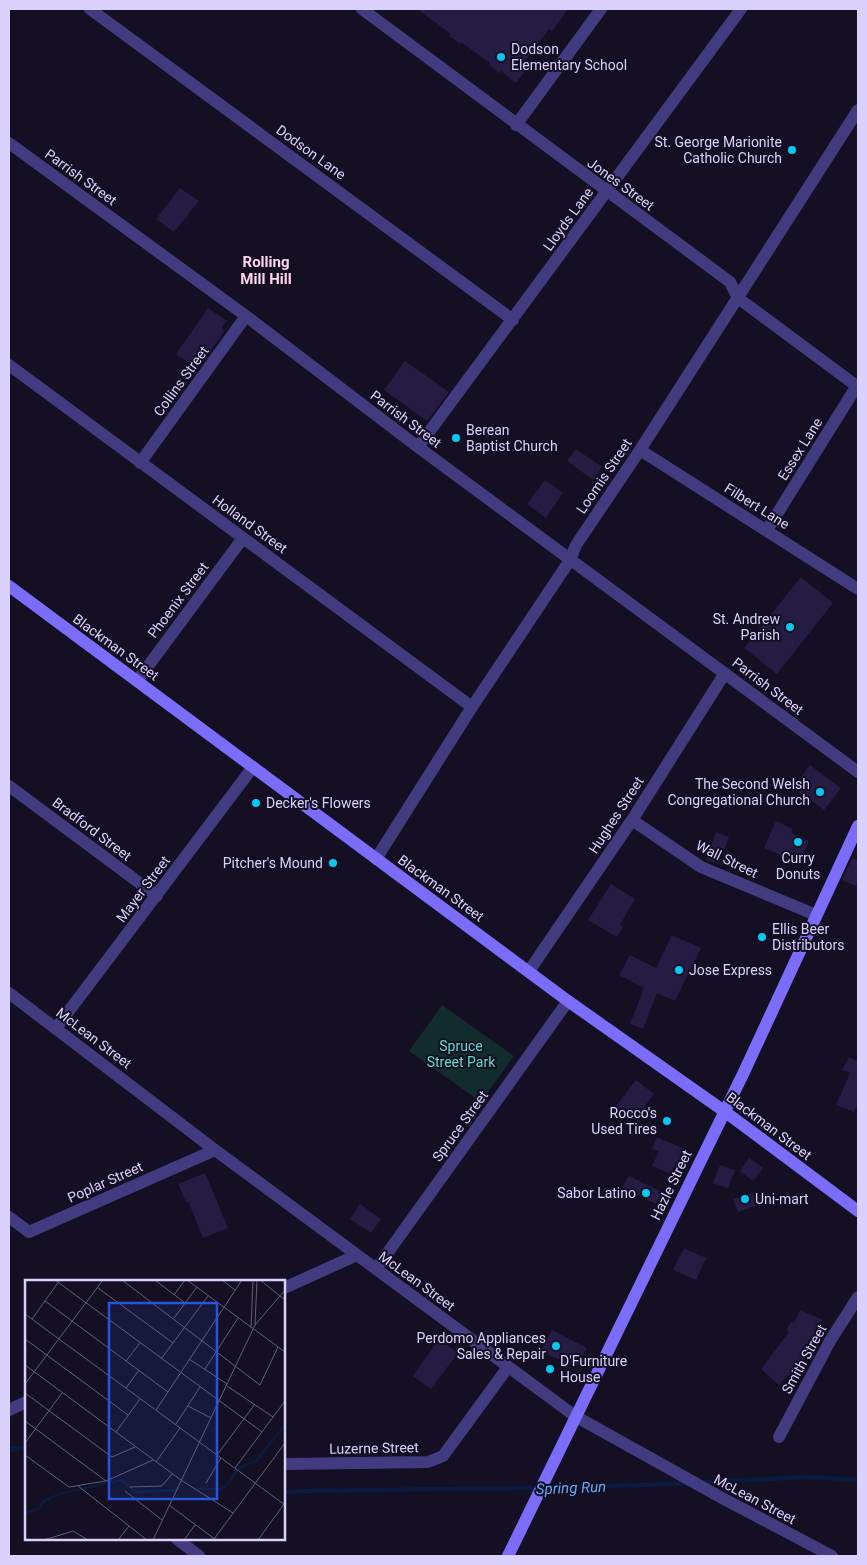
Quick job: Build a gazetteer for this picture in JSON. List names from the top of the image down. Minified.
{"streets":{"main road":["Blackman Street","Hazle Street"],"street":["Dodson Lane","Parrish Street","Jones Street","Lloyds Lane","Collins Street","Essex Lane","Loomis Street","Filbert Lane","Holland Street","Phoenix Street","Hughes Street","Bradford Street","Wall Street","Mayer Street","McLean Street","Spruce Street","Poplar Street","Smith Street","Luzerne Street"]},"crossings":[["Dodson Lane","Lloyds Lane"],["Parrish Street","Lloyds Lane"],["Parrish Street","Collins Street"],["Parrish Street","Loomis Street"],["Parrish Street","Hughes Street"],["Jones Street","Lloyds Lane"],["Jones Street","Essex Lane"],["Jones Street","Loomis Street"],["Collins Street","Holland Street"],["Essex Lane","Filbert Lane"],["Loomis Street","Filbert Lane"],["Loomis Street","Holland Street"],["Loomis Street","Blackman Street"],["Holland Street","Phoenix Street"],["Phoenix Street","Blackman Street"],["Blackman Street","Hughes Street"],["Blackman Street","Mayer Street"],["Blackman Street","Spruce Street"],["Blackman Street","Hazle Street"],["Hughes Street","Wall Street"],["Bradford Street","Mayer Street"],["Wall Street","Hazle Street"],["Mayer Street","McLean Street"],["McLean Street","Spruce Street"],["McLean Street","Poplar Street"],["McLean Street","Hazle Street"],["McLean Street","Luzerne Street"]],"districts":["Rolling Mill Hill"],"water":["Spring Run"],"parks":["Spruce Street Park"],"places":["Dodson Elementary School","St. George Marionite Catholic Church","Berean Baptist Church","St. Andrew Parish","The Second Welsh Congregational Church","Decker's Flowers","Curry Donuts","Pitcher's Mound","Ellis Beer Distributors","Jose Express","Rocco's Used Tires","Sabor Latino","Uni-mart","Perdomo Appliances Sales & Repair","D'Furniture House"]}
